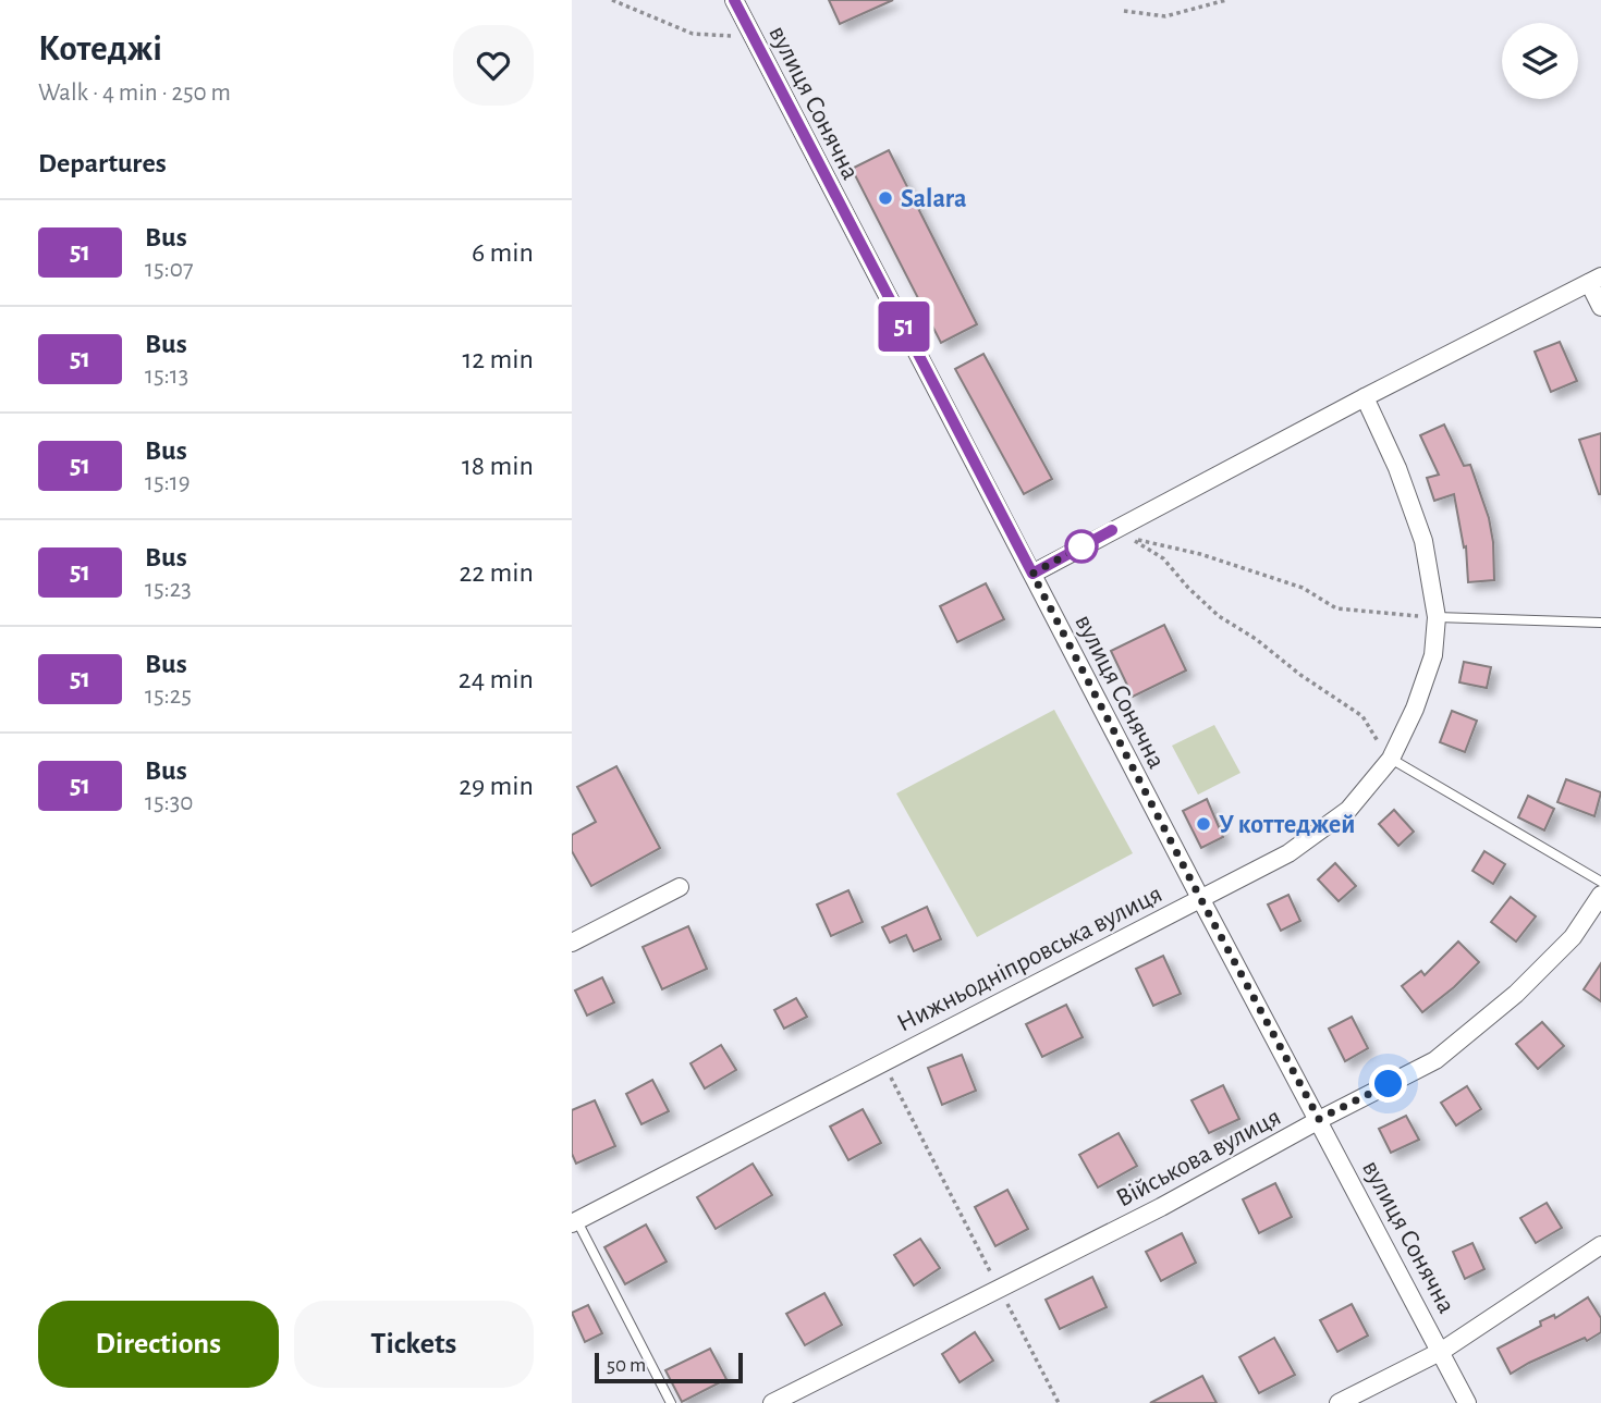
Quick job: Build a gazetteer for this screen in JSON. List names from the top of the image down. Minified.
{"streets":{"street":["вулиця Сонячна","Нижньодніпровська вулиця","Військова вулиця"]},"crossings":[["вулиця Сонячна","Нижньодніпровська вулиця"],["вулиця Сонячна","Військова вулиця"]],"places":["Salara","У коттеджей"],"lines":["bus line 51"],"scale_bar":"50 m","page":{"heading":[["Котеджі","Walk · 4 min · 250 m"],"Departures"],"on_map":"51","list":[{"mark":"51","name":"Bus","note":"15:07","value":"6 min"},{"mark":"51","name":"Bus","note":"15:13","value":"12 min"},{"mark":"51","name":"Bus","note":"15:19","value":"18 min"},{"mark":"51","name":"Bus","note":"15:23","value":"22 min"},{"mark":"51","name":"Bus","note":"15:25","value":"24 min"},{"mark":"51","name":"Bus","note":"15:30","value":"29 min"}],"buttons":["Directions","Tickets"],"scale":"50 m"}}
